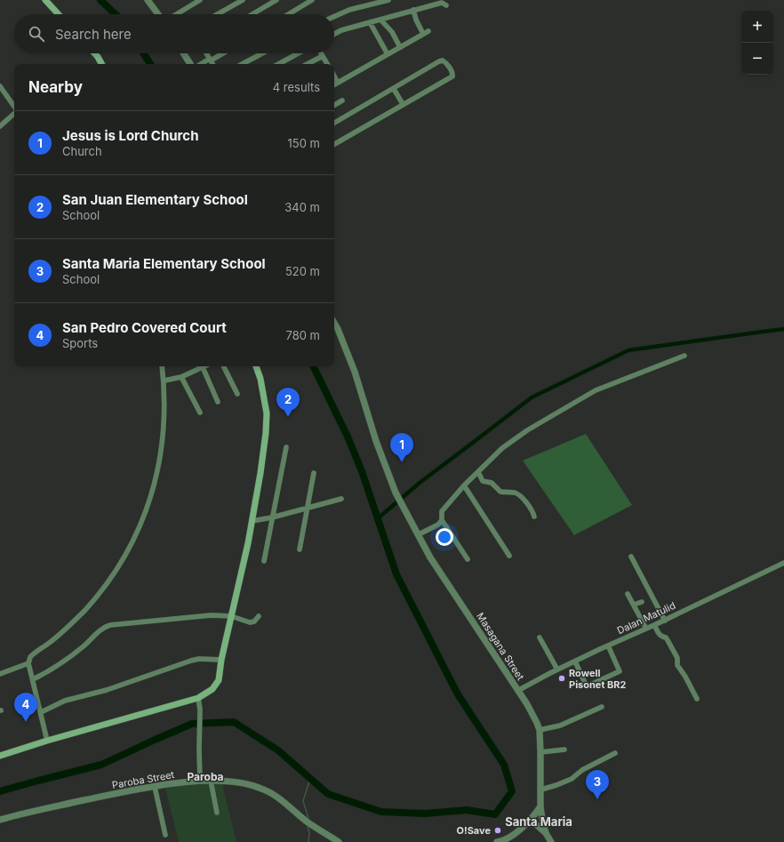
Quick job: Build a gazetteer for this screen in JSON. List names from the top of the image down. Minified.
{"streets":{"street":["Dalan Matulid","Masagana Street","Paroba Street"]},"crossings":[["Dalan Matulid","Masagana Street"]],"districts":["Paroba","Santa Maria"],"places":["Rowell Pisonet BR2","O!Save"],"page":{"map_buttons":["+","−"],"search":"Search here","heading":["Nearby","4 results"],"list":[{"mark":"1","name":"Jesus is Lord Church","note":"Church","value":"150 m"},{"mark":"2","name":"San Juan Elementary School","note":"School","value":"340 m"},{"mark":"3","name":"Santa Maria Elementary School","note":"School","value":"520 m"},{"mark":"4","name":"San Pedro Covered Court","note":"Sports","value":"780 m"}],"pins":["2","1","4","3"]}}
